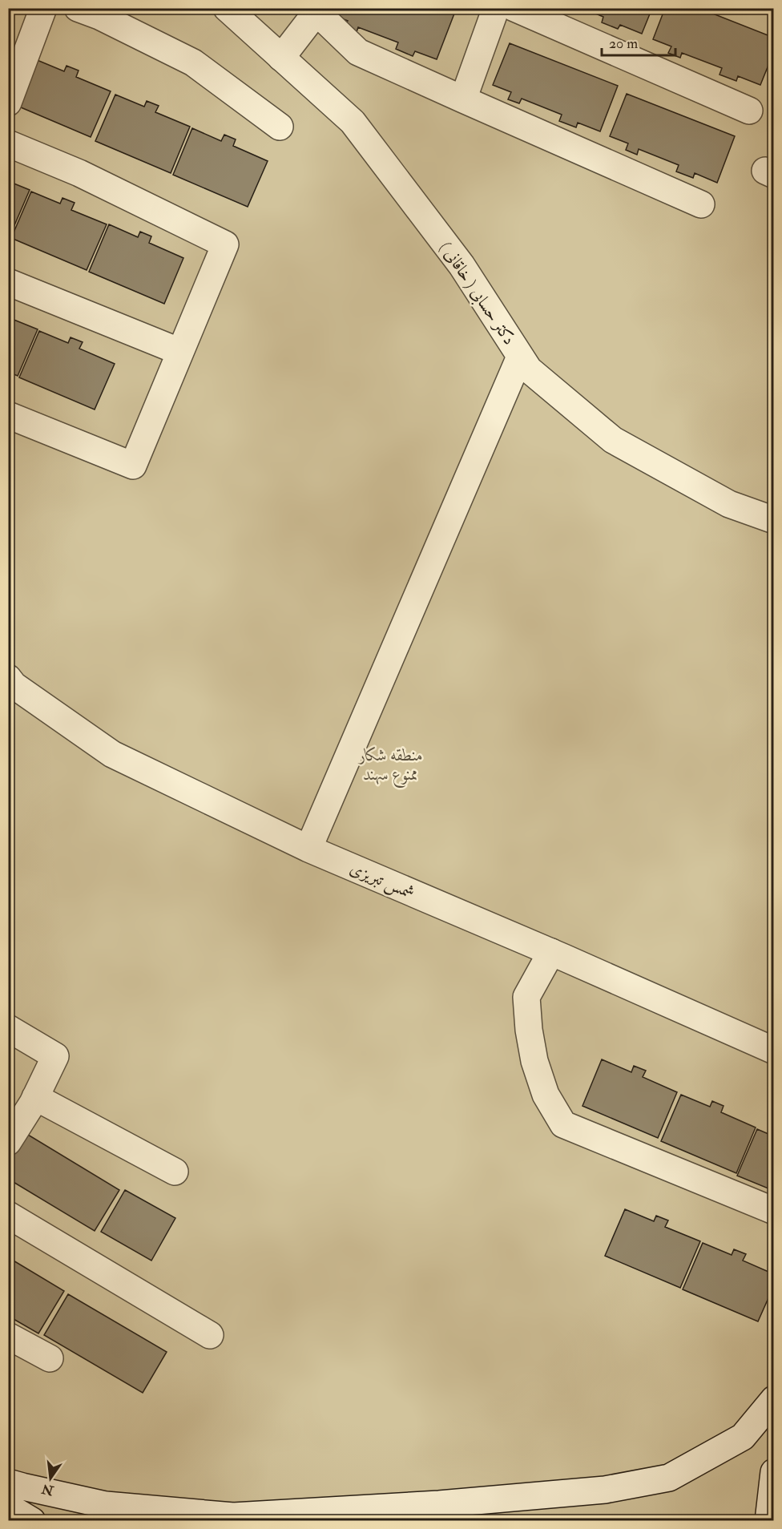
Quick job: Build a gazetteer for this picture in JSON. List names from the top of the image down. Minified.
{"streets":{"street":["دکتر حسابی ( خاقانی )","شمس تبریزی"]},"parks":["منطقه شکار ممنوع سهند"],"scale_bar":"20 m","north":"bottom"}
